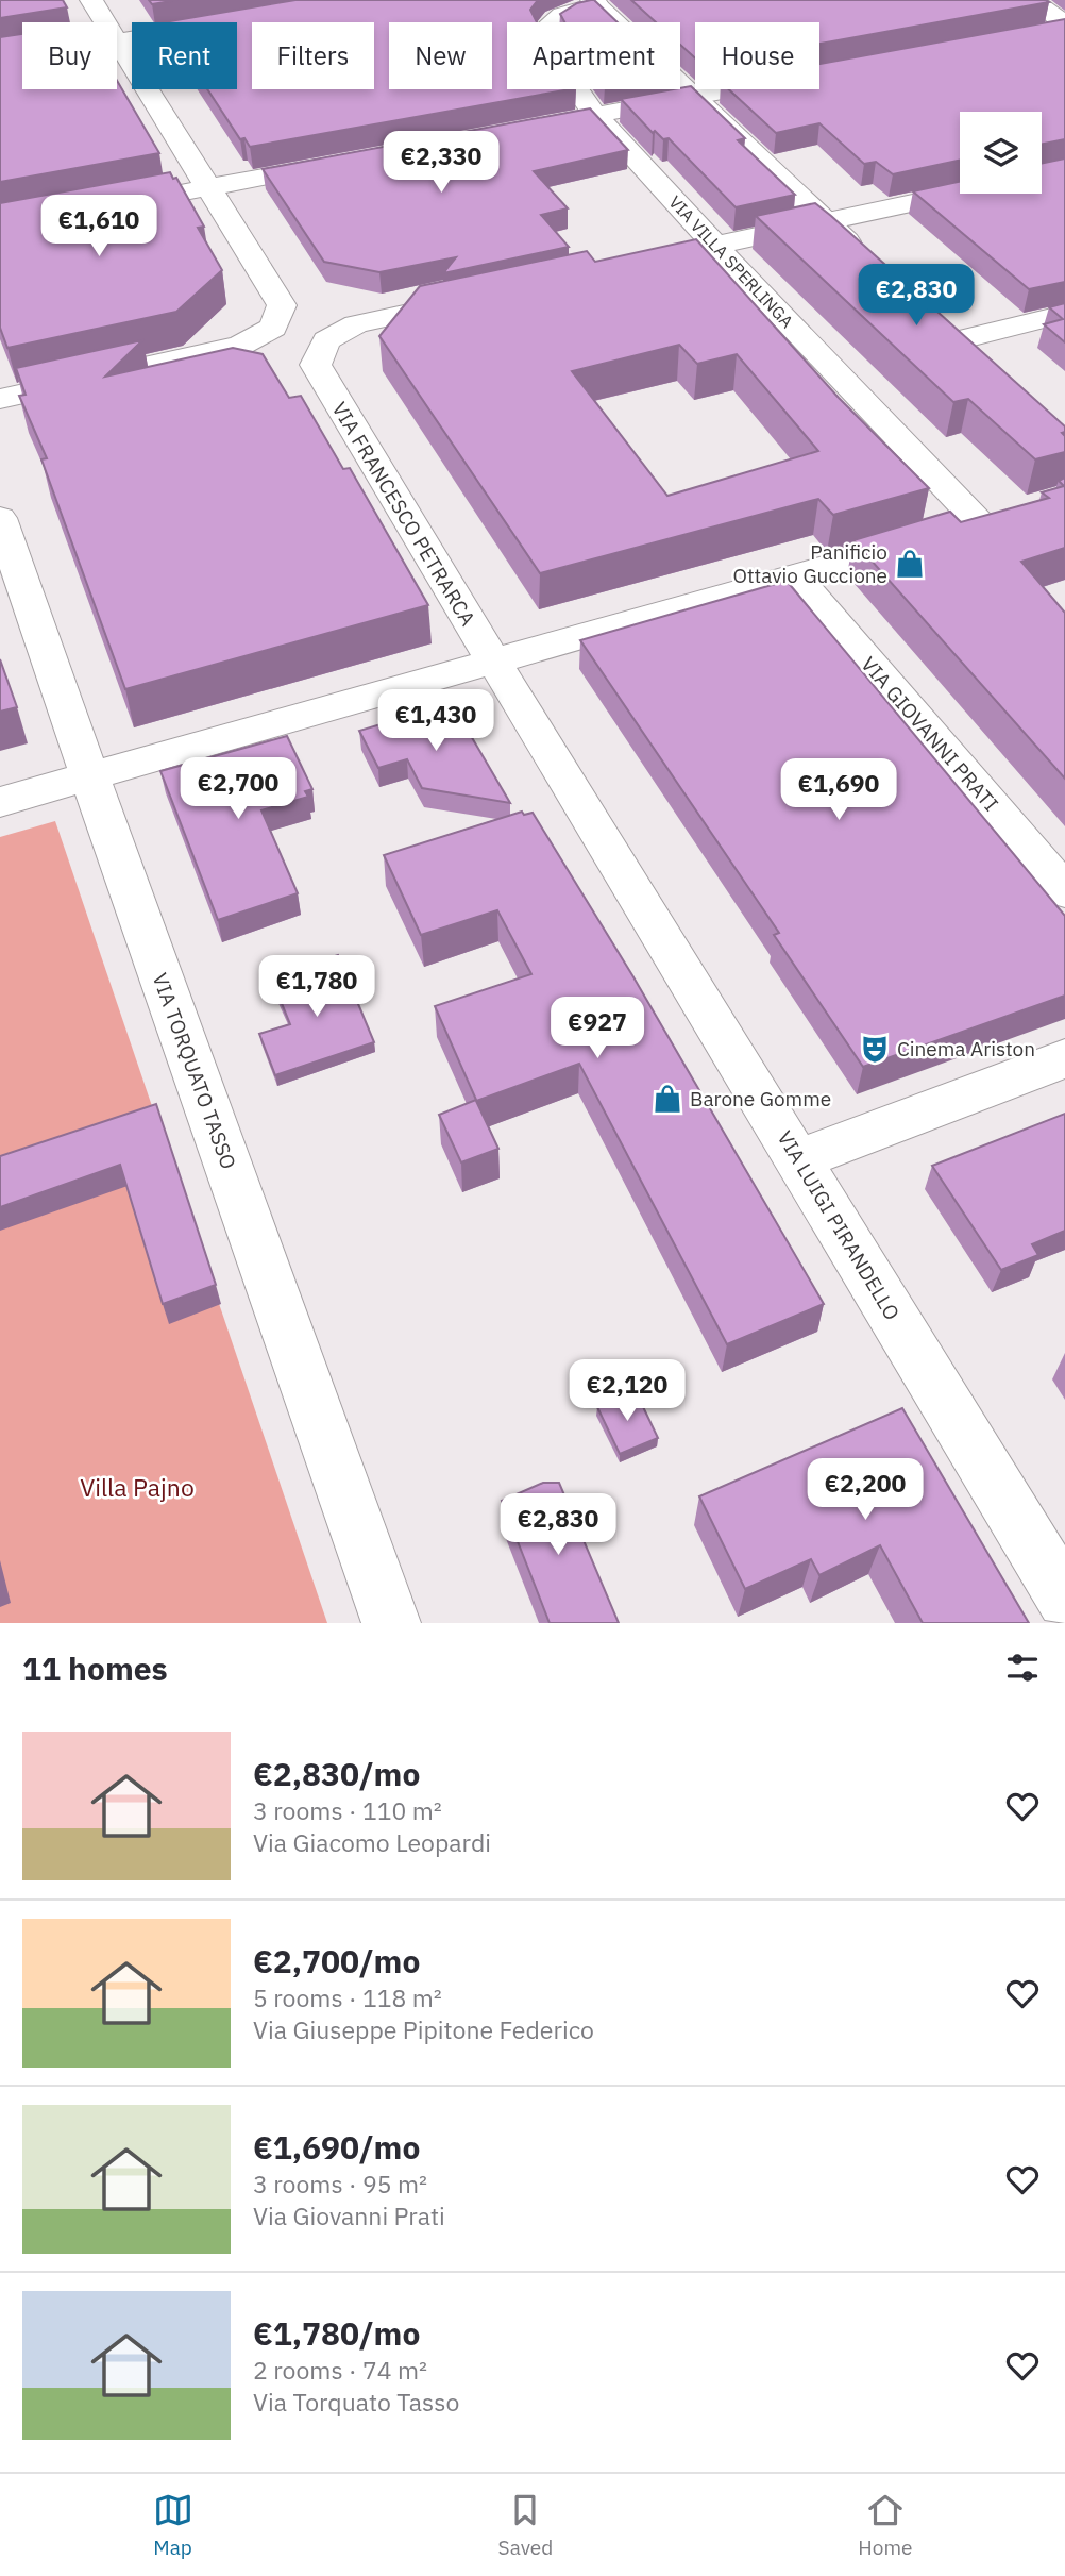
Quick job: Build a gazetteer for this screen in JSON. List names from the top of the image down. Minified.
{"streets":{"street":["VIA VILLA SPERLINGA","VIA FRANCESCO PETRARCA","VIA GIOVANNI PRATI","VIA TORQUATO TASSO","VIA LUIGI PIRANDELLO"]},"crossings":[["VIA FRANCESCO PETRARCA","VIA LUIGI PIRANDELLO"]],"parks":["Villa Pajno"],"places":{"shop":["Panificio Ottavio Guccione","Barone Gomme"],"theatre":["Cinema Ariston"]},"page":{"chip":["Buy","Rent","Filters","New","Apartment","House"],"price":["€2,330","€1,610","€2,830","€1,430","€2,700","€1,690","€1,780","€927","€2,120","€2,200","€2,830"],"heading":"11 homes","list":[{"name":"€2,830/mo","note":"3 rooms · 110 m² · Via Giacomo Leopardi"},{"name":"€2,700/mo","note":"5 rooms · 118 m² · Via Giuseppe Pipitone Federico"},{"name":"€1,690/mo","note":"3 rooms · 95 m² · Via Giovanni Prati"},{"name":"€1,780/mo","note":"2 rooms · 74 m² · Via Torquato Tasso"}],"tabs":["Map","Saved","Home"]}}
